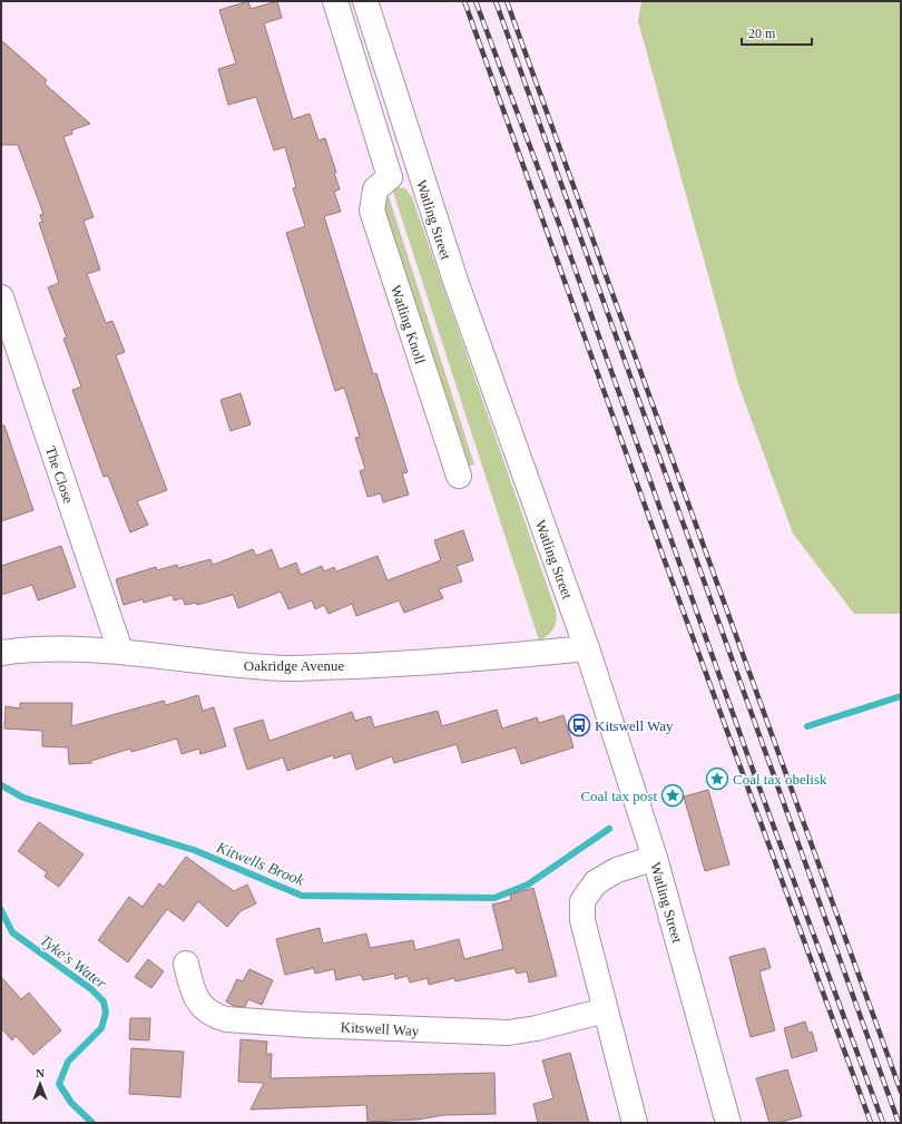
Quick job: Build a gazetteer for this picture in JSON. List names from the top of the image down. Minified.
{"streets":{"street":["Watling Street","Watling Knoll","The Close","Oakridge Avenue","Kitswell Way"]},"crossings":[["Watling Street","Oakridge Avenue"],["The Close","Oakridge Avenue"]],"water":["Kitwells Brook","Tyke's Water"],"places":{"bus stop":["Kitswell Way"],"place":["Coal tax obelisk","Coal tax post"]},"scale_bar":"20 m","north":"top"}
